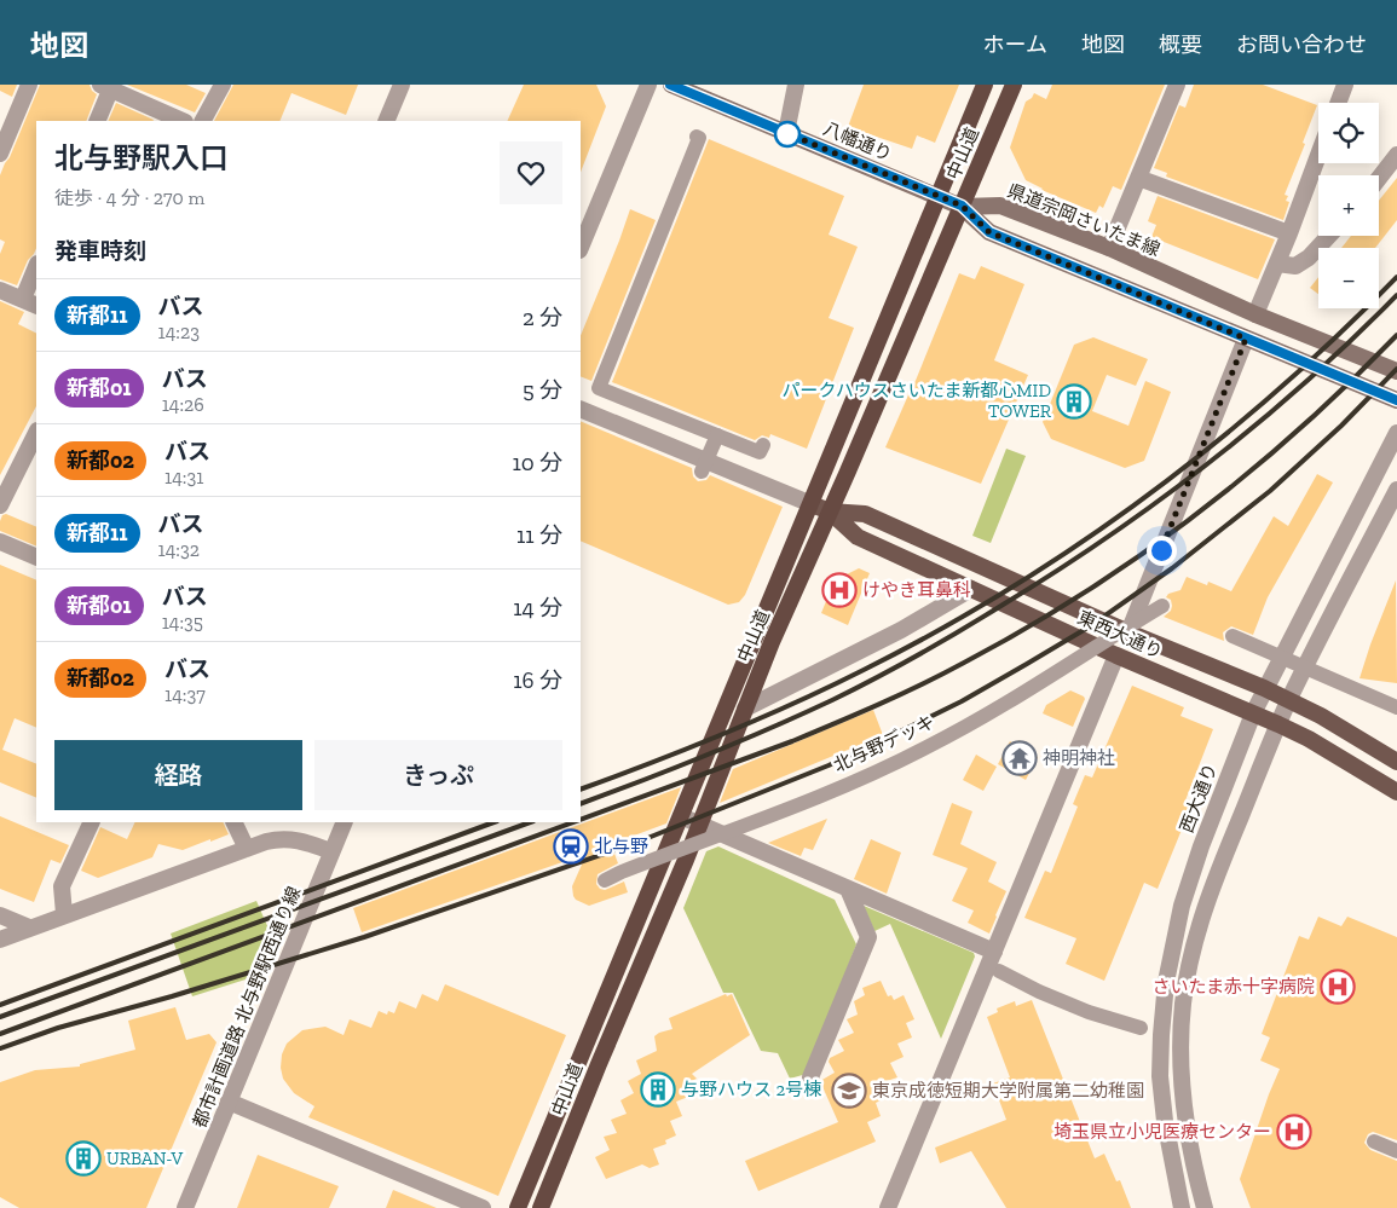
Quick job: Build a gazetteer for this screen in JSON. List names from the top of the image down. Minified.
{"streets":{"highway":["中山道"],"main road":["八幡通り","県道宗岡さいたま線","東西大通り"],"street":["北与野デッキ","西大通り","都市計画道路 北与野駅西通り線"]},"crossings":[["八幡通り","中山道"],["八幡通り","県道宗岡さいたま線"],["中山道","県道宗岡さいたま線"],["中山道","東西大通り"],["東西大通り","西大通り"]],"places":{"building":["パークハウスさいたま新都心MID TOWER","与野ハウス 2号棟","URBAN-V"],"hospital":["けやき耳鼻科","さいたま赤十字病院","埼玉県立小児医療センター"],"temple":["神明神社"],"station":["北与野"],"school or university":["東京成徳短期大学附属第二幼稚園"]},"lines":["bus line 新都11"],"page":{"header":"地図","nav":["ホーム","地図","概要","お問い合わせ"],"map_buttons":["+","−"],"heading":[["北与野駅入口","徒歩 · 4 分 · 270 m"],"発車時刻"],"list":[{"mark":"新都11","name":"バス","note":"14:23","value":"2 分"},{"mark":"新都01","name":"バス","note":"14:26","value":"5 分"},{"mark":"新都02","name":"バス","note":"14:31","value":"10 分"},{"mark":"新都11","name":"バス","note":"14:32","value":"11 分"},{"mark":"新都01","name":"バス","note":"14:35","value":"14 分"},{"mark":"新都02","name":"バス","note":"14:37","value":"16 分"}],"buttons":["経路","きっぷ"]}}
